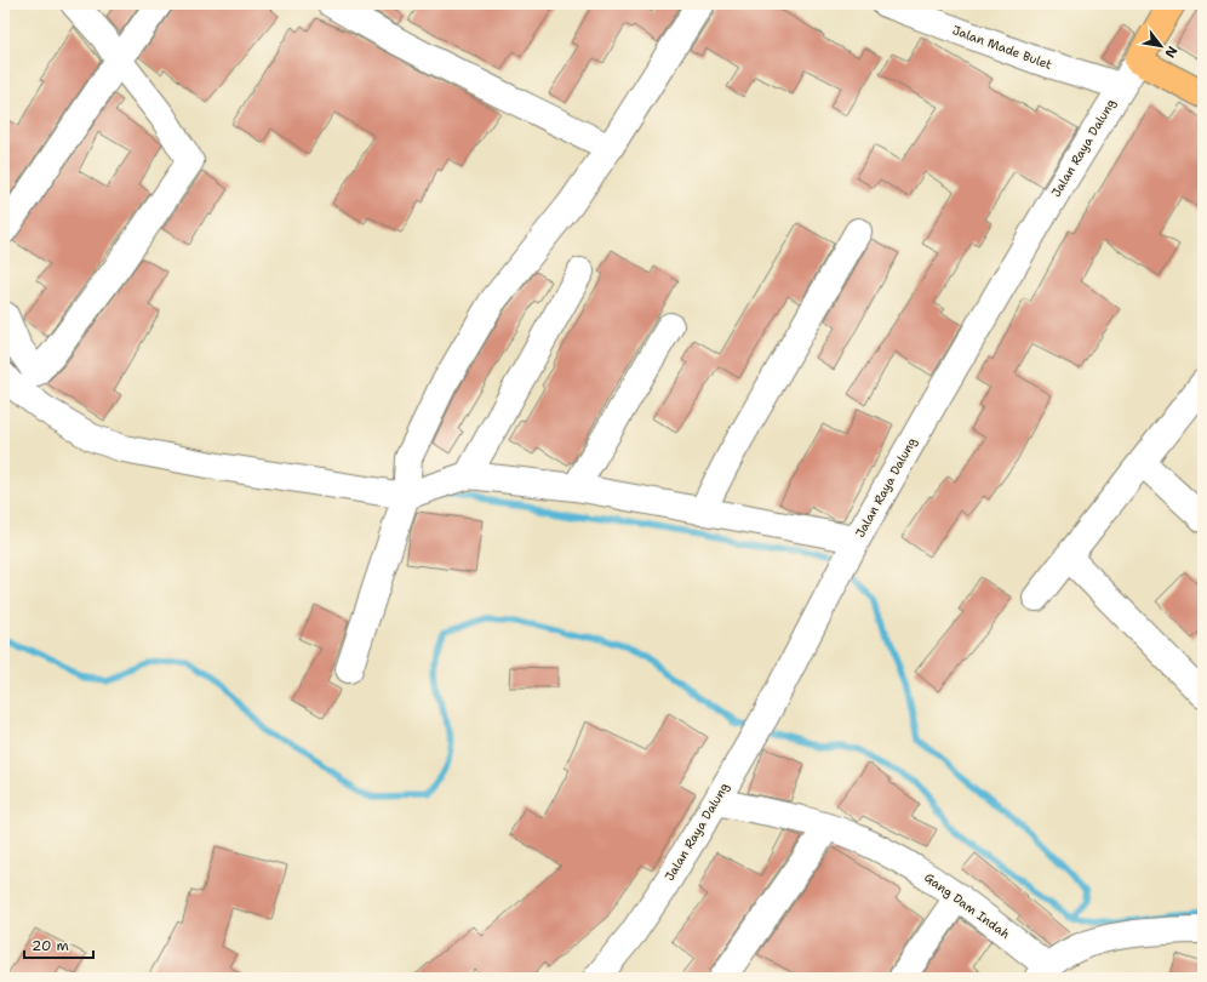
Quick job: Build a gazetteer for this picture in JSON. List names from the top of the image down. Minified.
{"streets":{"street":["Jalan Made Bulet","Jalan Raya Dalung","Gang Dam Indah"]},"crossings":[["Jalan Made Bulet","Jalan Raya Dalung"],["Jalan Raya Dalung","Gang Dam Indah"]],"scale_bar":"20 m","north":"bottom right"}
